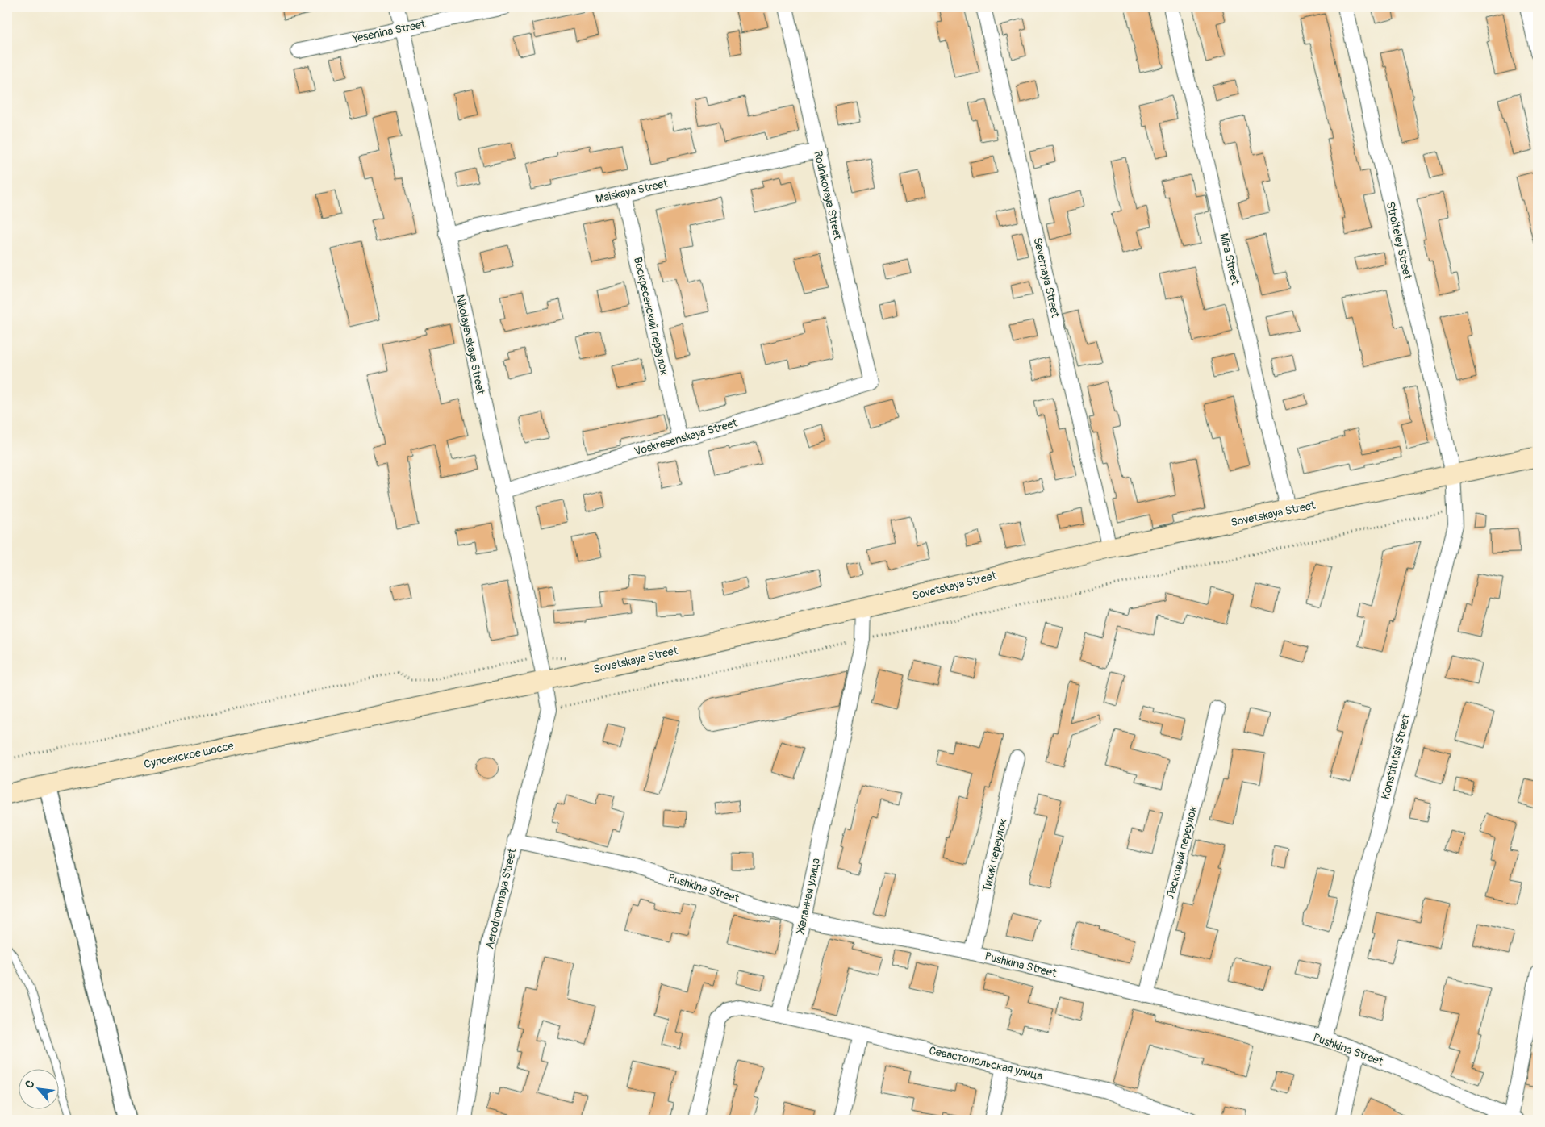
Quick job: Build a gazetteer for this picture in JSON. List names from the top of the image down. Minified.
{"streets":{"main road":["Sovetskaya Street","Супсехское шоссе"],"street":["Yesenina Street","Maiskaya Street","Rodnikovaya Street","Stroiteley Street","Mira Street","Severnaya Street","Воскресенский переулок","Nikolayevskaya Street","Voskresenskaya Street","Konstitutsii Street","Ласковый переулок","Тихий переулок","Pushkina Street","Желанная улица","Aerodromnaya Street","Севастопольская улица"]},"crossings":[["Yesenina Street","Nikolayevskaya Street"],["Maiskaya Street","Rodnikovaya Street"],["Maiskaya Street","Воскресенский переулок"],["Maiskaya Street","Nikolayevskaya Street"],["Rodnikovaya Street","Voskresenskaya Street"],["Stroiteley Street","Sovetskaya Street"],["Stroiteley Street","Konstitutsii Street"],["Mira Street","Sovetskaya Street"],["Severnaya Street","Sovetskaya Street"],["Воскресенский переулок","Voskresenskaya Street"],["Nikolayevskaya Street","Voskresenskaya Street"],["Nikolayevskaya Street","Sovetskaya Street"],["Nikolayevskaya Street","Aerodromnaya Street"],["Sovetskaya Street","Супсехское шоссе"],["Sovetskaya Street","Konstitutsii Street"],["Sovetskaya Street","Желанная улица"],["Sovetskaya Street","Aerodromnaya Street"],["Konstitutsii Street","Pushkina Street"],["Ласковый переулок","Pushkina Street"],["Тихий переулок","Pushkina Street"],["Pushkina Street","Желанная улица"],["Pushkina Street","Aerodromnaya Street"],["Желанная улица","Севастопольская улица"]],"north":"top left"}
